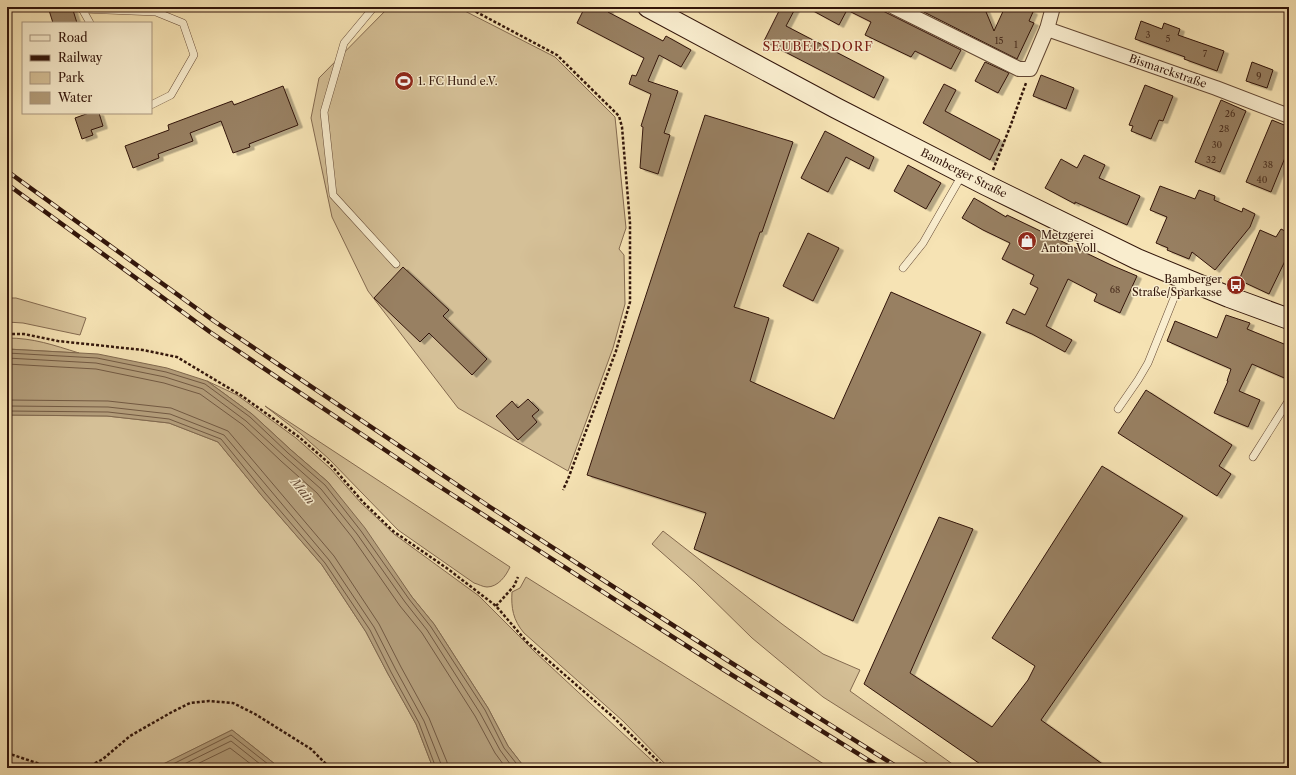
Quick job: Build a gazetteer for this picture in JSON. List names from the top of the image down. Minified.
{"streets":{"street":["Bismarckstraße","Bamberger Straße"]},"districts":["SEUBELSDORF"],"water":["Main"],"places":{"sports":["1. FC Hund e.V."],"shop":["Metzgerei Anton Voll"],"bus stop":["Bamberger Straße/Sparkasse"]},"house_numbers":["3","5","15","1","7","9","26","28","30","32","38","40","68"],"legend":["Road","Railway","Park","Water"]}
